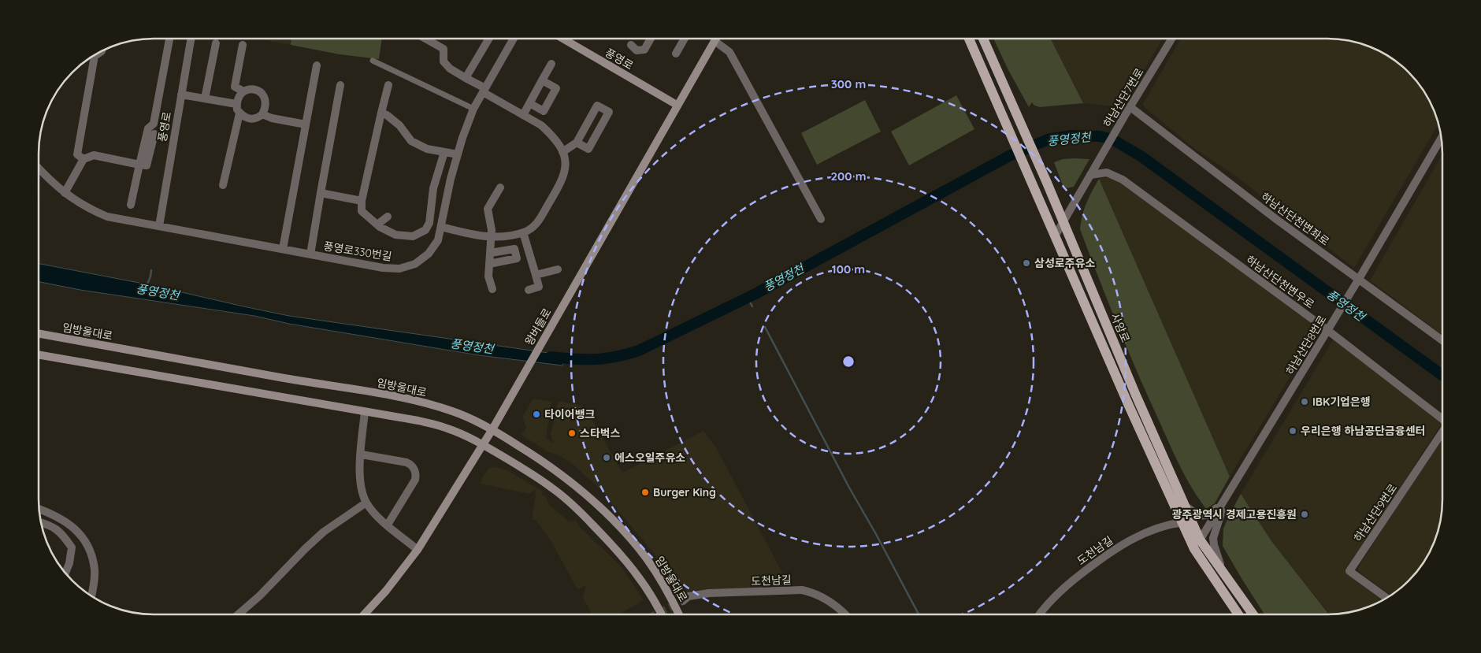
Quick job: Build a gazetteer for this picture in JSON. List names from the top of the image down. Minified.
{"streets":{"main road":["풍영로","왕버들로","사암로","임방울대로"],"street":["하남산단7번로","하남산단천변좌로","풍영로330번길","하남산단천변우로","하남산단8번로","하남산단9번로","도천남길"]},"crossings":[["풍영로","풍영로330번길"],["풍영로","왕버들로"],["하남산단7번로","하남산단천변좌로"],["하남산단7번로","하남산단천변우로"],["하남산단7번로","사암로"],["하남산단천변좌로","하남산단8번로"],["하남산단천변우로","하남산단8번로"],["왕버들로","임방울대로"],["사암로","하남산단8번로"]],"water":["풍영정천"],"places":["삼성로주유소","IBK기업은행","타이어뱅크","우리은행 하남공단금융센터","스타벅스","에스오일주유소","Burger King","광주광역시 경제고용진흥원"],"rings":["300 m","200 m","100 m"]}
